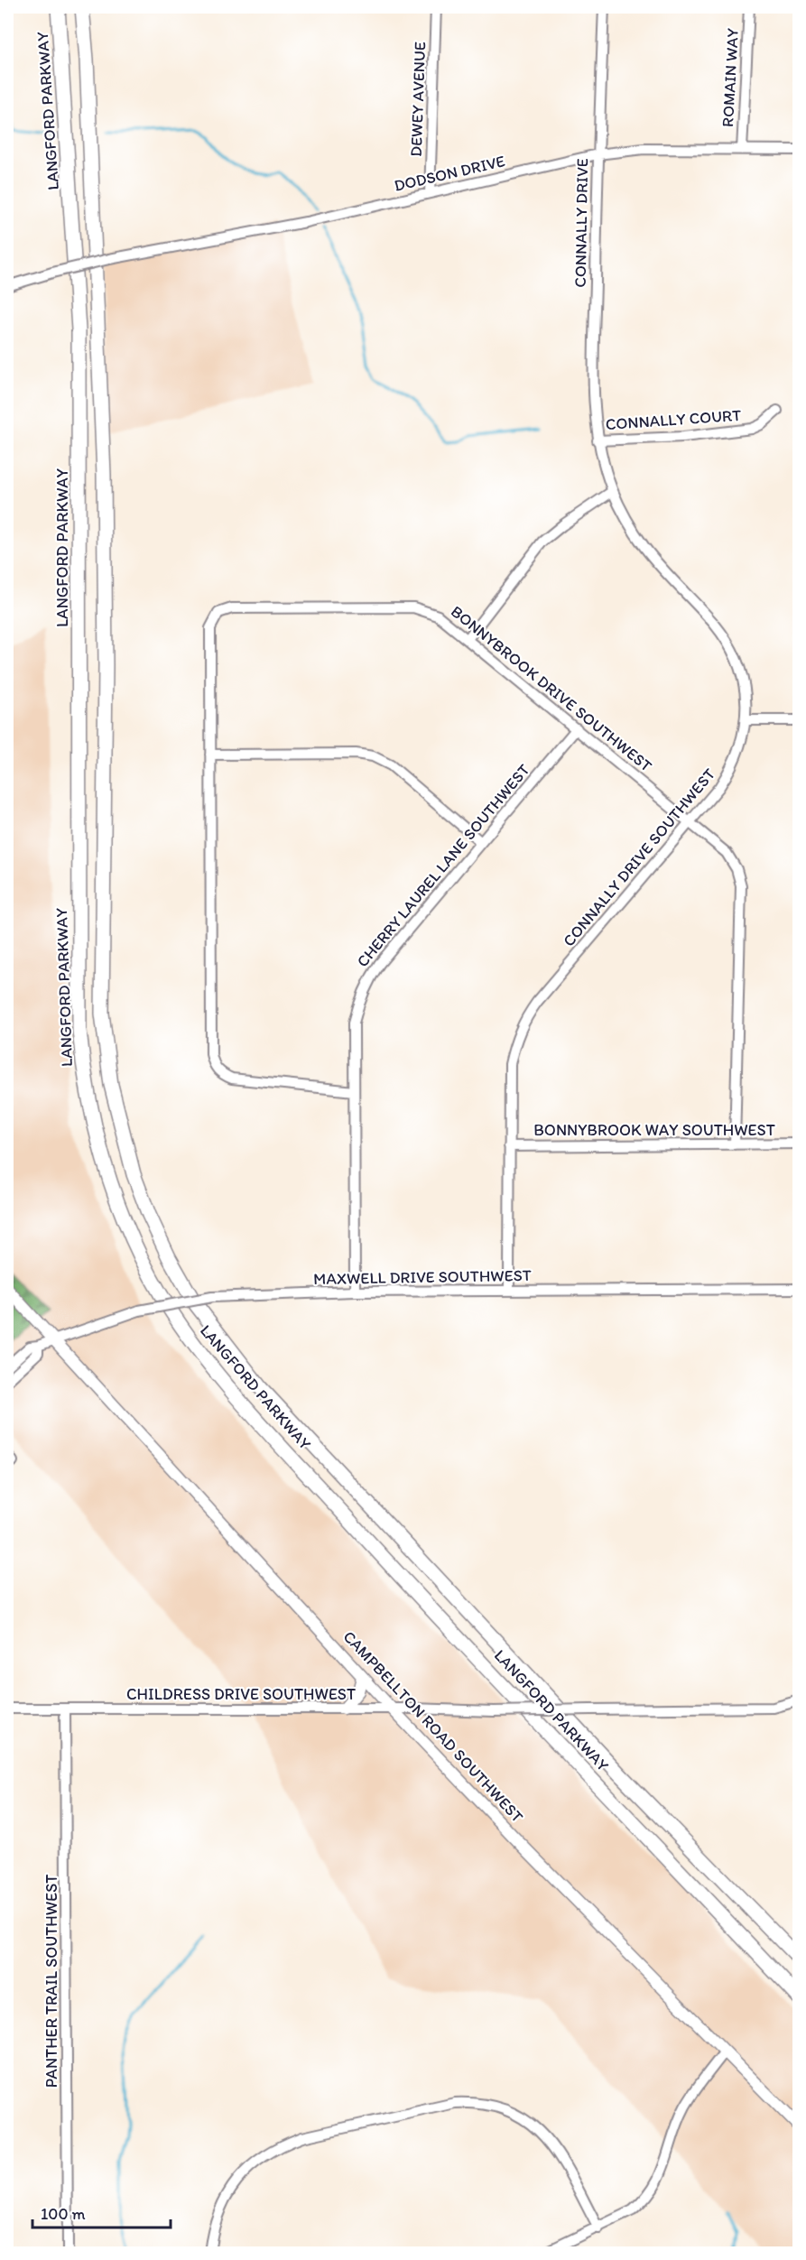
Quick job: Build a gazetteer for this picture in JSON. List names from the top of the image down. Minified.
{"streets":{"highway":["LANGFORD PARKWAY"],"main road":["CAMPBELLTON ROAD SOUTHWEST"],"street":["ROMAIN WAY","DEWEY AVENUE","DODSON DRIVE","CONNALLY DRIVE","CONNALLY COURT","BONNYBROOK DRIVE SOUTHWEST","CONNALLY DRIVE SOUTHWEST","CHERRY LAUREL LANE SOUTHWEST","BONNYBROOK WAY SOUTHWEST","MAXWELL DRIVE SOUTHWEST","CHILDRESS DRIVE SOUTHWEST","PANTHER TRAIL SOUTHWEST"]},"crossings":[["ROMAIN WAY","DODSON DRIVE"],["DEWEY AVENUE","DODSON DRIVE"],["DODSON DRIVE","CONNALLY DRIVE"],["CONNALLY DRIVE","CONNALLY COURT"],["CONNALLY DRIVE","CONNALLY DRIVE SOUTHWEST"],["CONNALLY COURT","CONNALLY DRIVE SOUTHWEST"],["BONNYBROOK DRIVE SOUTHWEST","CONNALLY DRIVE SOUTHWEST"],["BONNYBROOK DRIVE SOUTHWEST","CHERRY LAUREL LANE SOUTHWEST"],["BONNYBROOK DRIVE SOUTHWEST","BONNYBROOK WAY SOUTHWEST"],["CONNALLY DRIVE SOUTHWEST","BONNYBROOK WAY SOUTHWEST"],["CONNALLY DRIVE SOUTHWEST","MAXWELL DRIVE SOUTHWEST"],["CHERRY LAUREL LANE SOUTHWEST","MAXWELL DRIVE SOUTHWEST"],["MAXWELL DRIVE SOUTHWEST","CAMPBELLTON ROAD SOUTHWEST"],["CHILDRESS DRIVE SOUTHWEST","CAMPBELLTON ROAD SOUTHWEST"],["CHILDRESS DRIVE SOUTHWEST","PANTHER TRAIL SOUTHWEST"]],"scale_bar":"100 m"}
